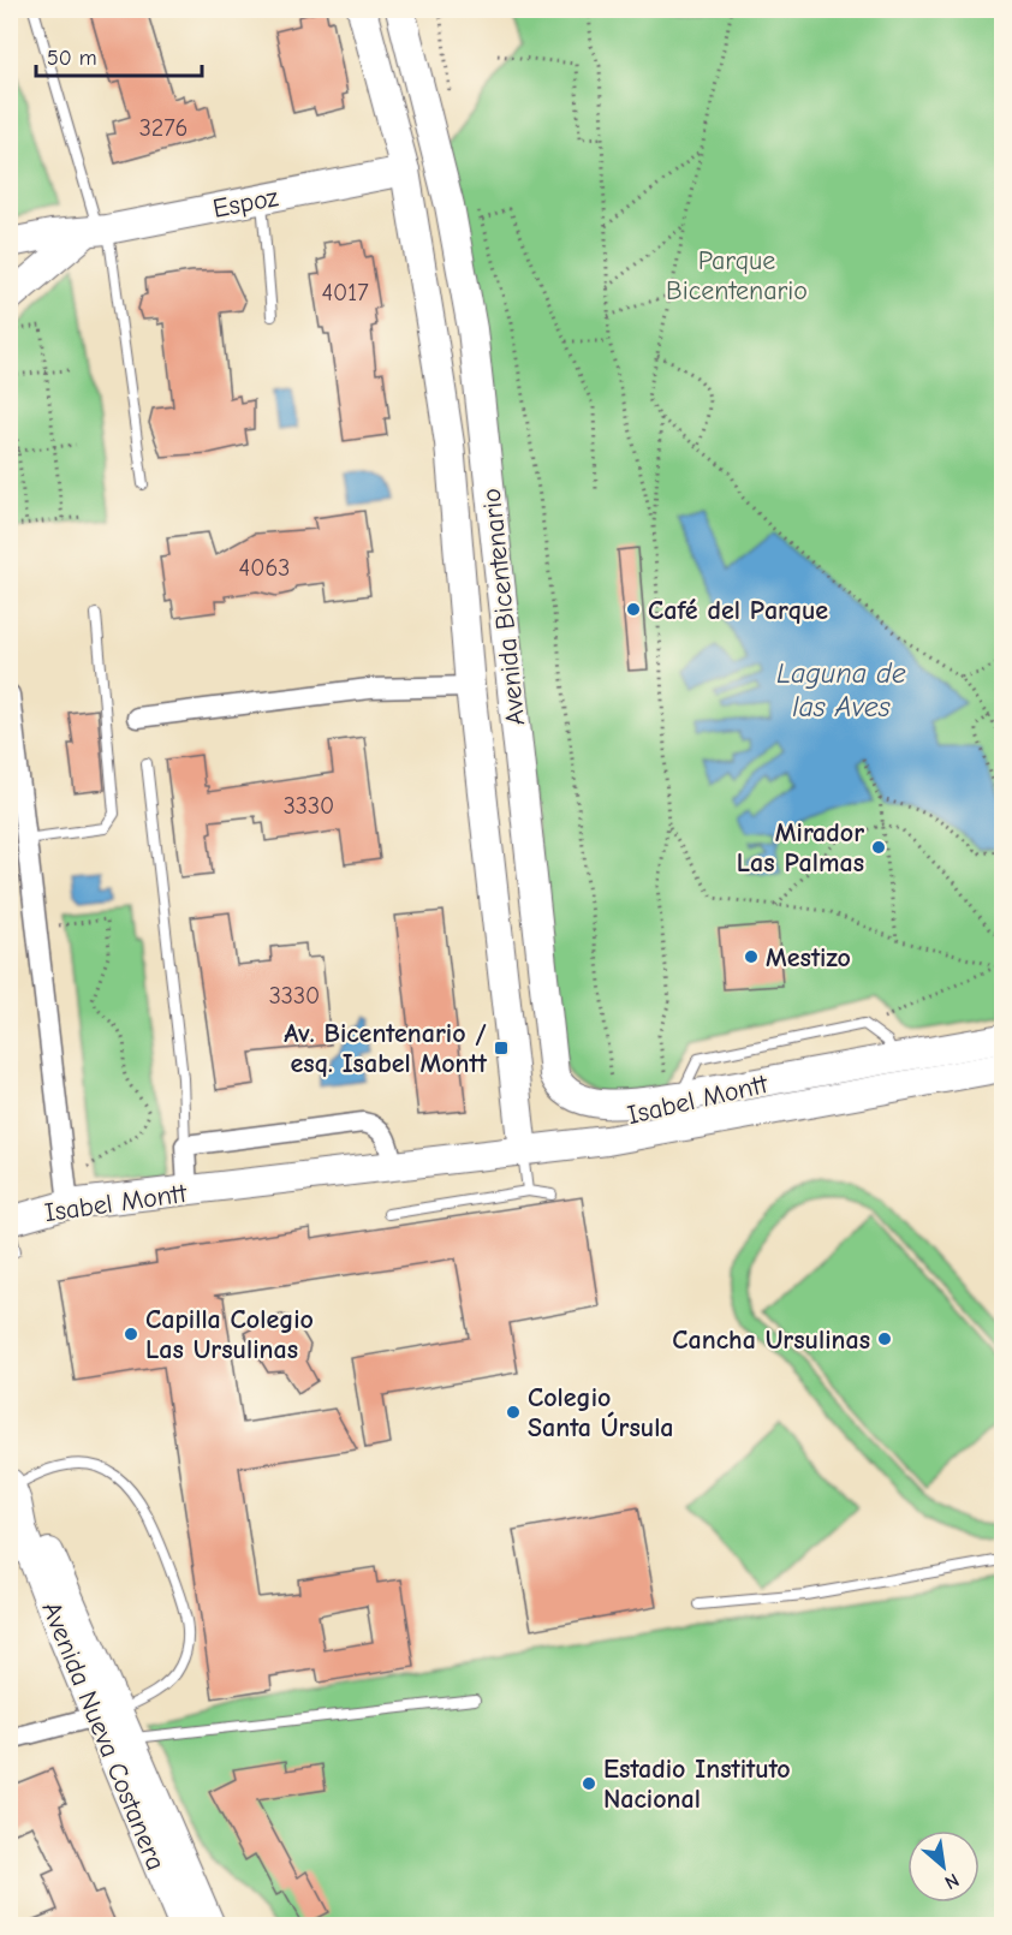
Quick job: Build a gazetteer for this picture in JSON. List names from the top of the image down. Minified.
{"streets":{"main road":["Espoz","Avenida Bicentenario","Isabel Montt","Avenida Nueva Costanera"]},"crossings":[["Espoz","Avenida Bicentenario"],["Avenida Bicentenario","Isabel Montt"]],"water":["Laguna de las Aves"],"parks":["Parque Bicentenario"],"places":{"other":["Café del Parque","Mirador Las Palmas","Mestizo","Capilla Colegio Las Ursulinas","Cancha Ursulinas","Colegio Santa Úrsula","Estadio Instituto Nacional"],"transit":["Av. Bicentenario / esq. Isabel Montt"]},"house_numbers":["3276","4017","4063","3330","3330"],"scale_bar":"50 m","north":"bottom right"}
